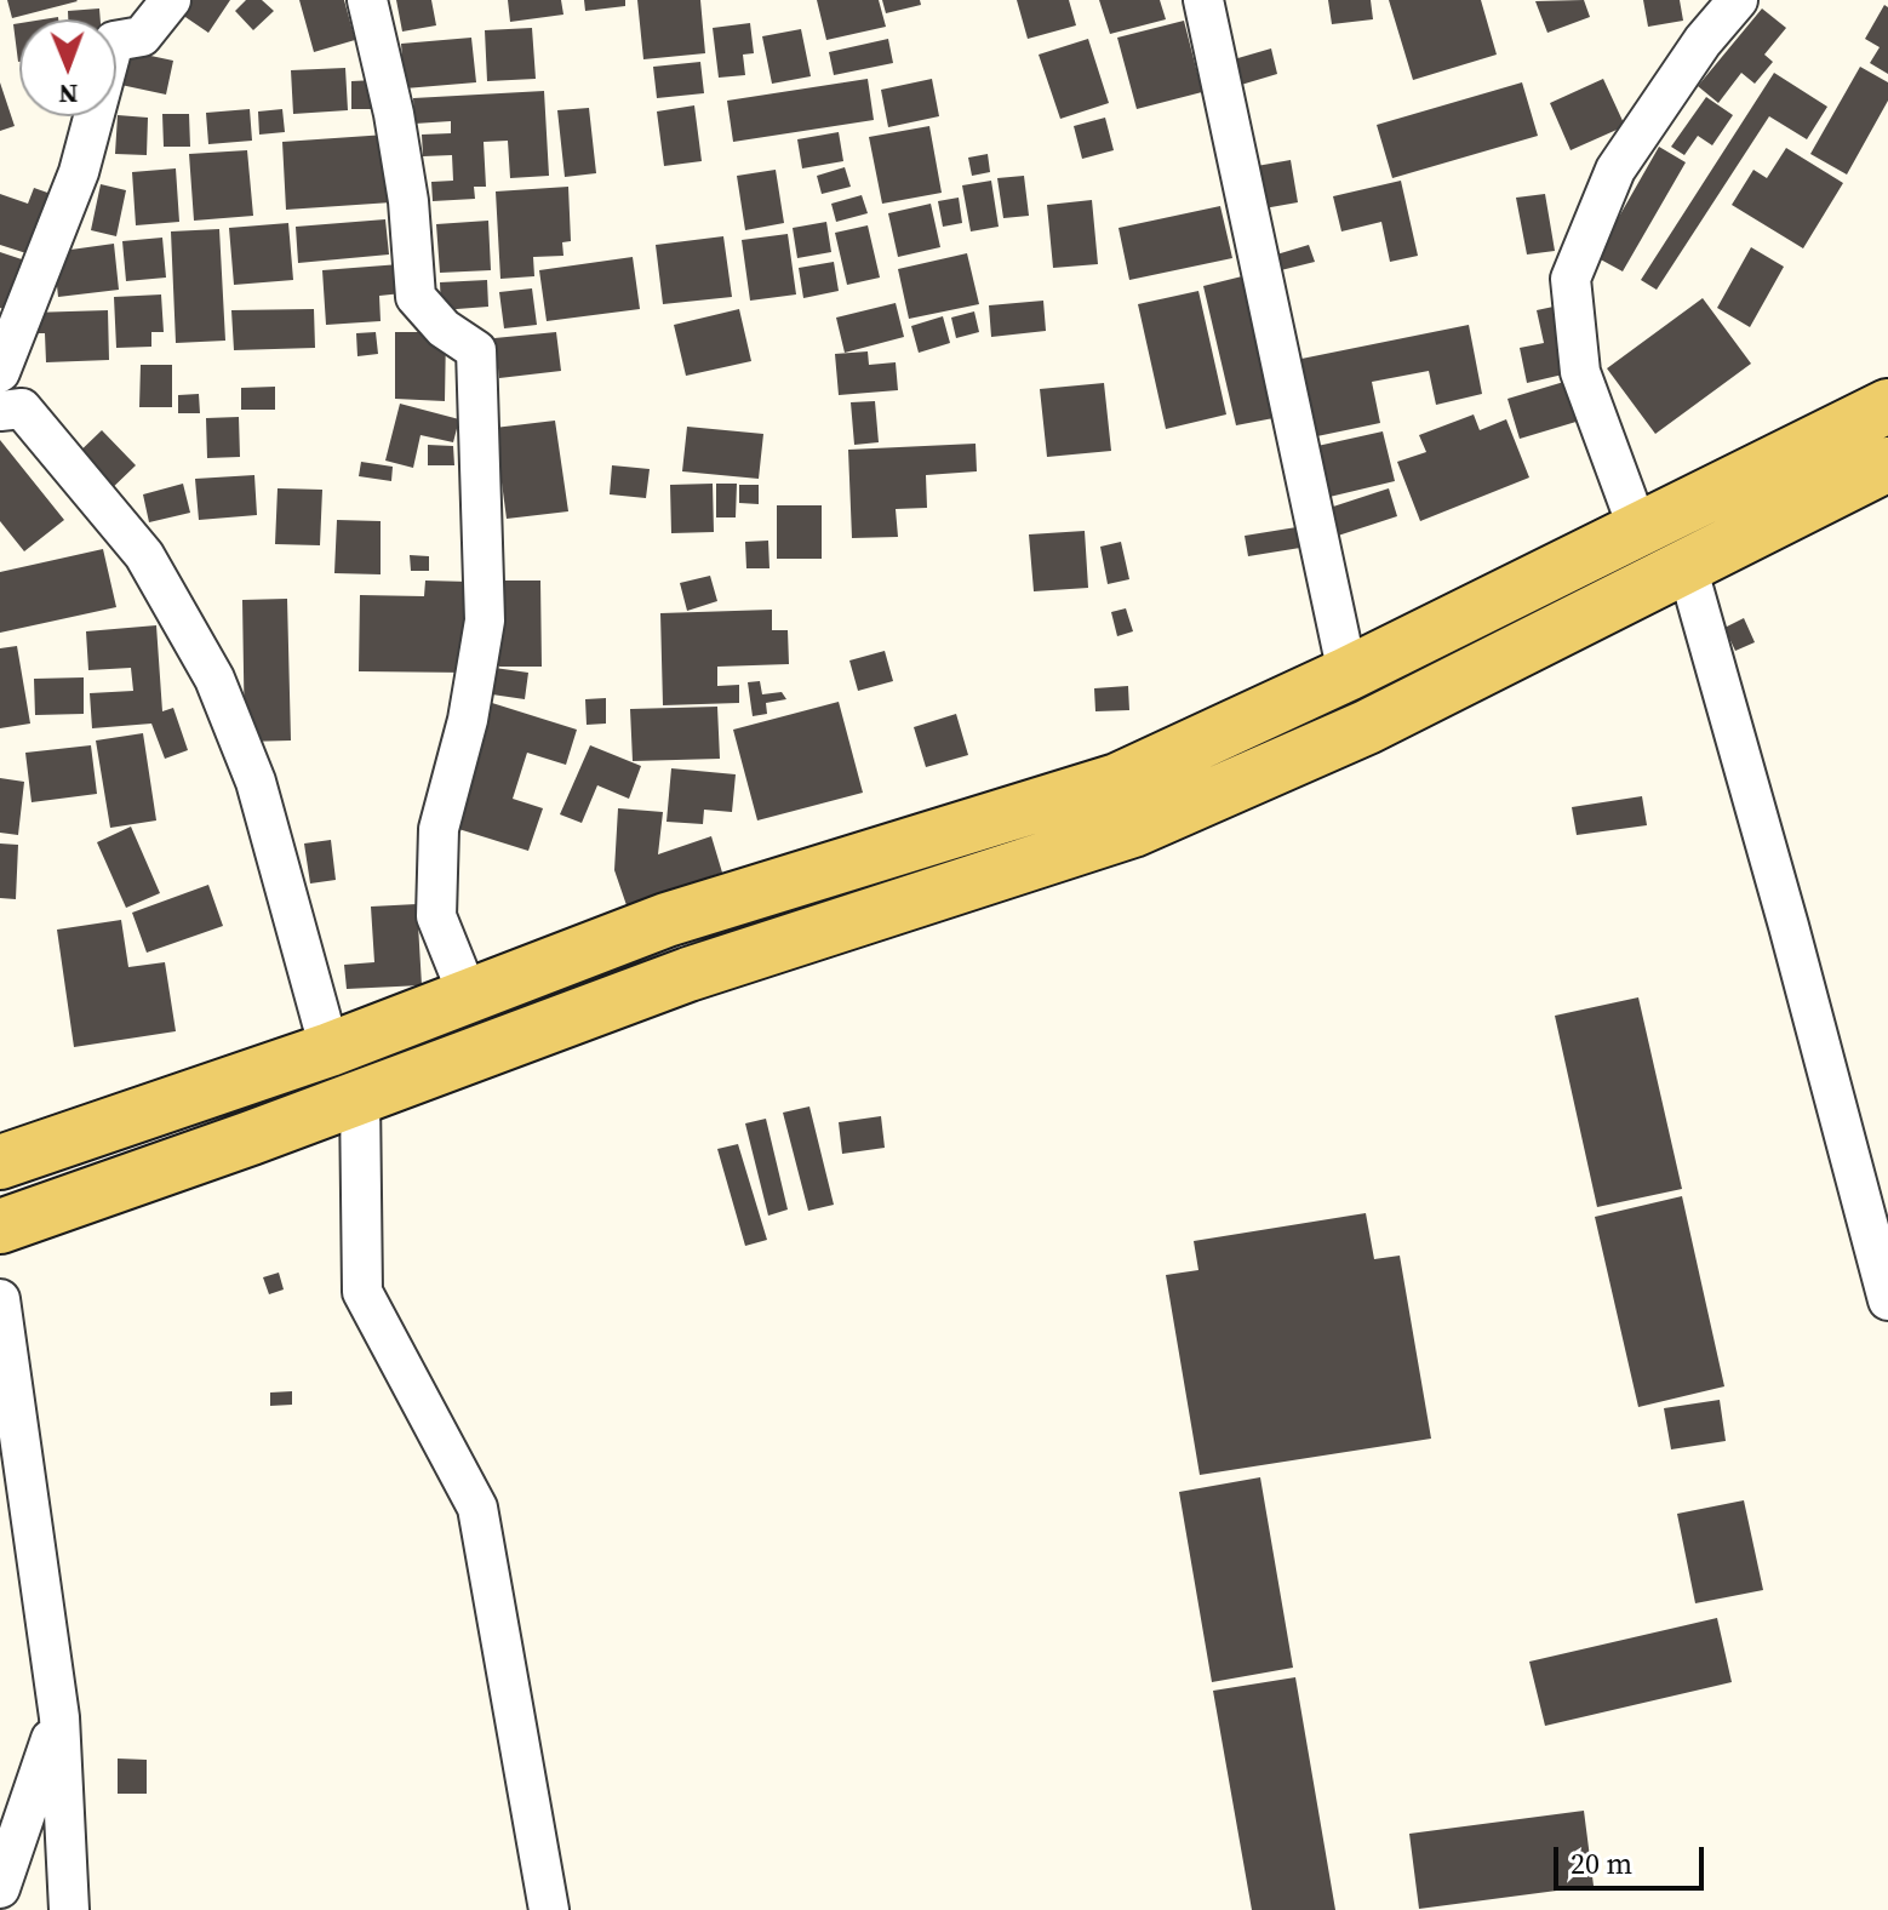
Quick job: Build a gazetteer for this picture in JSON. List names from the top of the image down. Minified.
{"scale_bar":"20 m","north":"bottom"}
